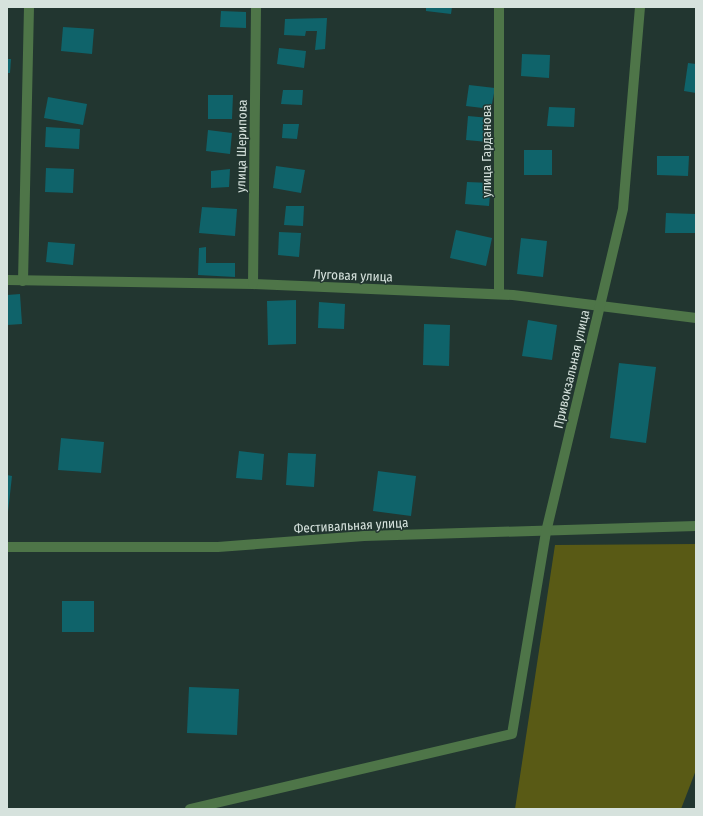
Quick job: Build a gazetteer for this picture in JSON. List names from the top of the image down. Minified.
{"streets":{"street":["улица Шерипова","улица Гарданова","Луговая улица","Привокзальная улица","Фестивальная улица"]},"crossings":[["улица Шерипова","Луговая улица"],["улица Гарданова","Луговая улица"],["Луговая улица","Привокзальная улица"],["Привокзальная улица","Фестивальная улица"]]}
